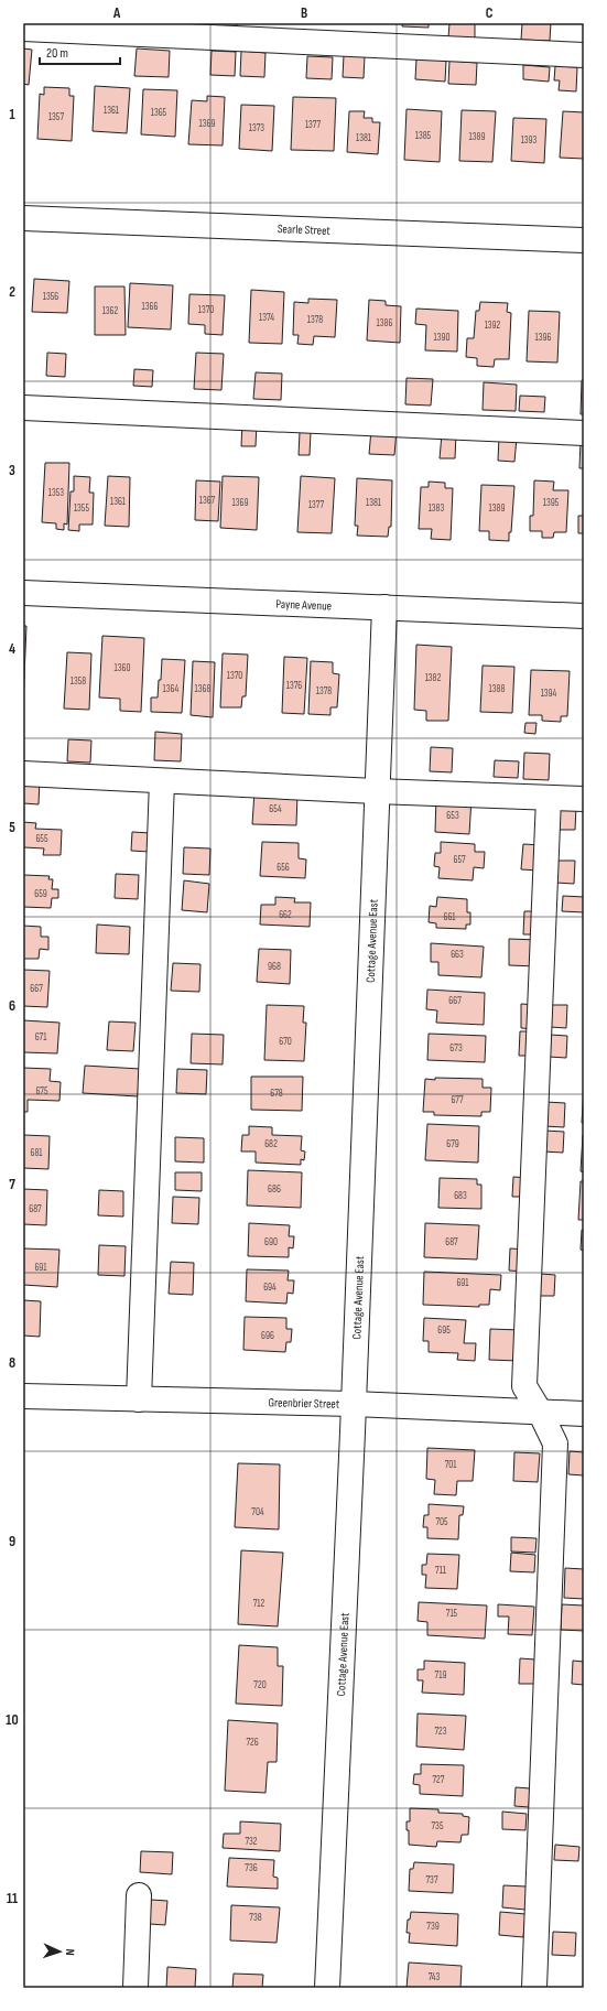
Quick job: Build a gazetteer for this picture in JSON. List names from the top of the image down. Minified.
{"streets":{"street":["Searle Street","Payne Avenue","Cottage Avenue East","Greenbrier Street"]},"crossings":[["Payne Avenue","Cottage Avenue East"],["Cottage Avenue East","Greenbrier Street"]],"house_numbers":["1361","1365","1357","1369","1377","1373","1385","1389","1381","1393","1356","1366","1370","1362","1374","1378","1386","1392","1390","1396","1353","1367","1361","1369","1381","1395","1377","1355","1383","1389","1360","1370","1382","1358","1376","1364","1368","1388","1378","1394","654","653","655","657","656","659","662","661","663","968","667","667","671","670","673","675","678","677","682","679","681","686","683","687","690","687","691","691","694","695","696","701","704","705","711","712","715","719","720","723","726","727","735","732","736","737","738","739","743"],"scale_bar":"20 m","north":"right","grid":{"columns":["A","B","C"],"rows":["1","2","3","4","5","6","7","8","9","10","11"]}}
